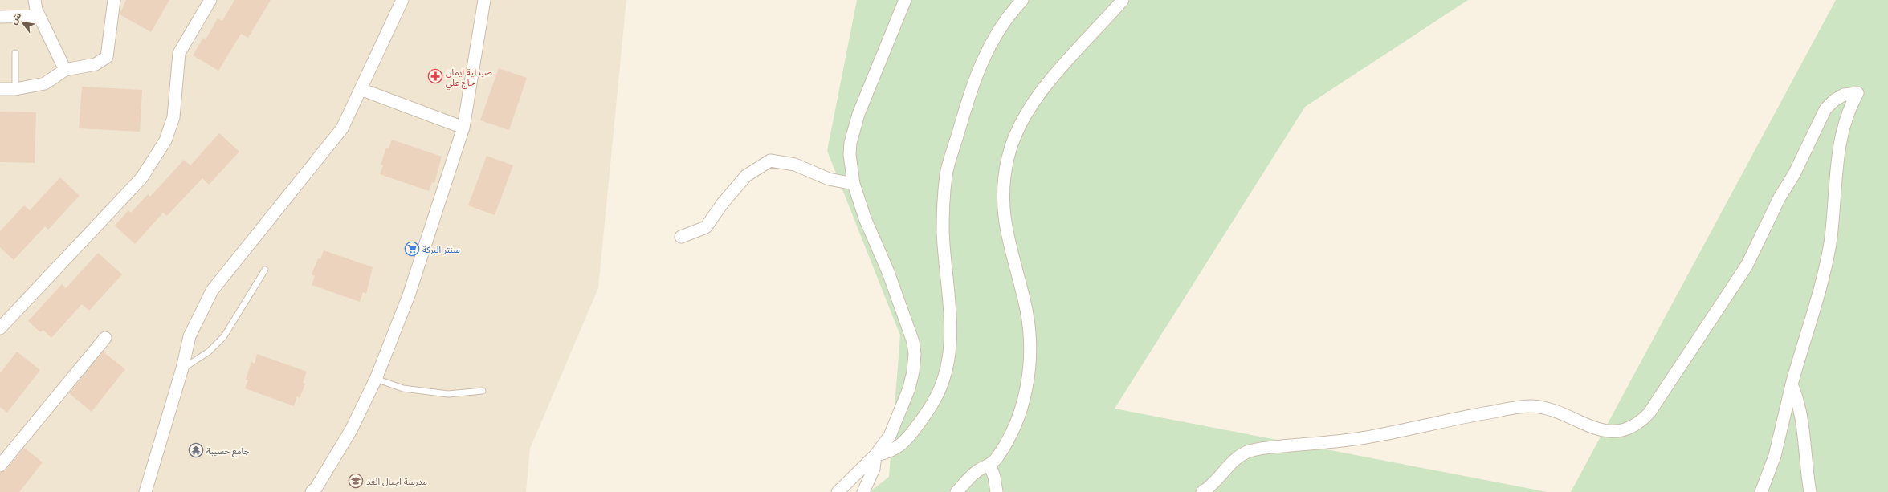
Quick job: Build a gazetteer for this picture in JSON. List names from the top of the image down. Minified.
{"places":{"pharmacy":["صيدلية ايمان حاج علي"],"supermarket":["سنتر البركة"],"temple":["جامع حسيبة"],"school or university":["مدرسة اجيال الغد"]},"north":"top left"}
